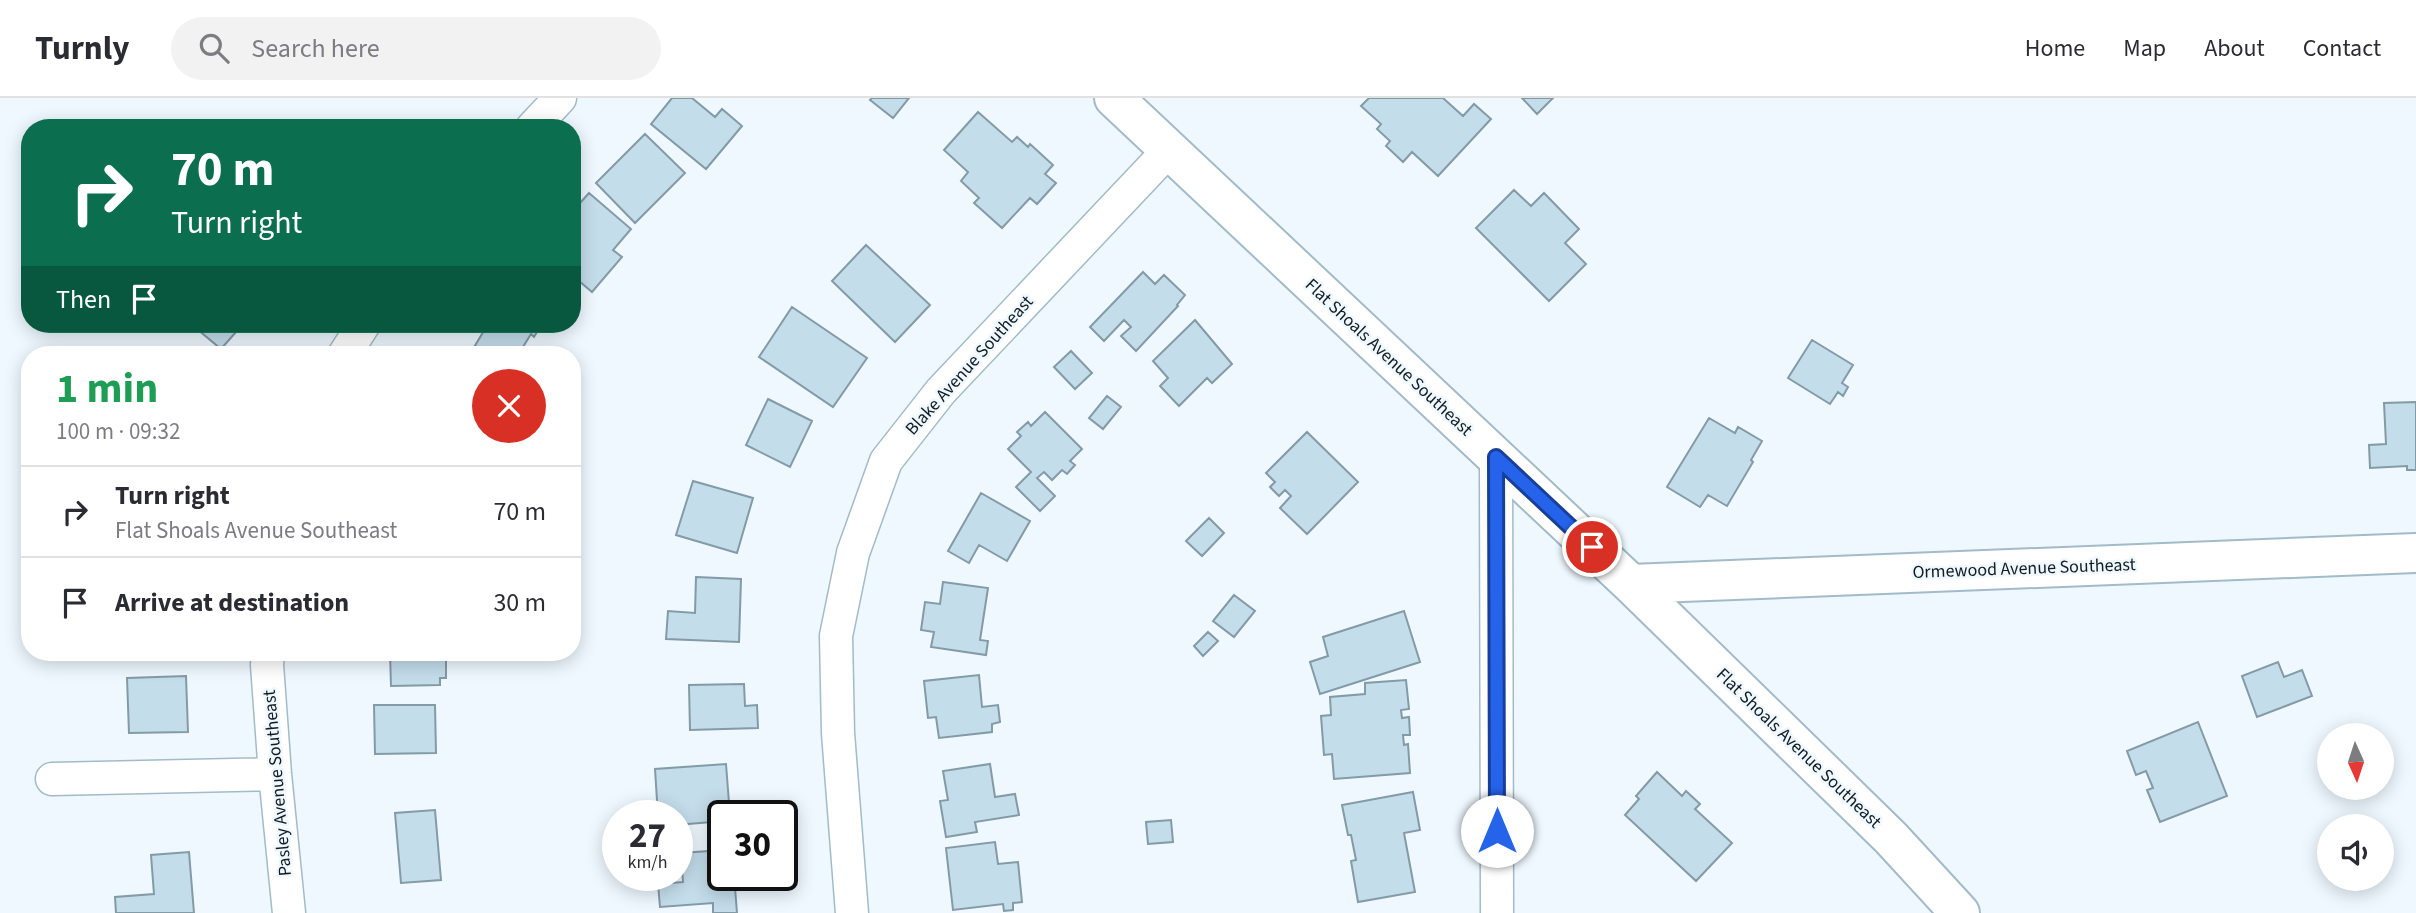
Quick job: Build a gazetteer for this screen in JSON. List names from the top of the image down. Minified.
{"streets":{"street":["Flat Shoals Avenue Southeast","Blake Avenue Southeast","Ormewood Avenue Southeast","Pasley Avenue Southeast"]},"crossings":[["Flat Shoals Avenue Southeast","Blake Avenue Southeast"],["Flat Shoals Avenue Southeast","Ormewood Avenue Southeast"]],"north":"bottom","page":{"header":"Turnly","search":"Search here","nav":["Home","Map","About","Contact"],"turn":["70 m","Turn right"],"then":"Then","heading":["1 min","100 m · 09:32"],"list":[{"name":"Turn right","note":"Flat Shoals Avenue Southeast","value":"70 m"},{"name":"Arrive at destination","value":"30 m"}],"speed":"27 km/h","limit":"30"}}
